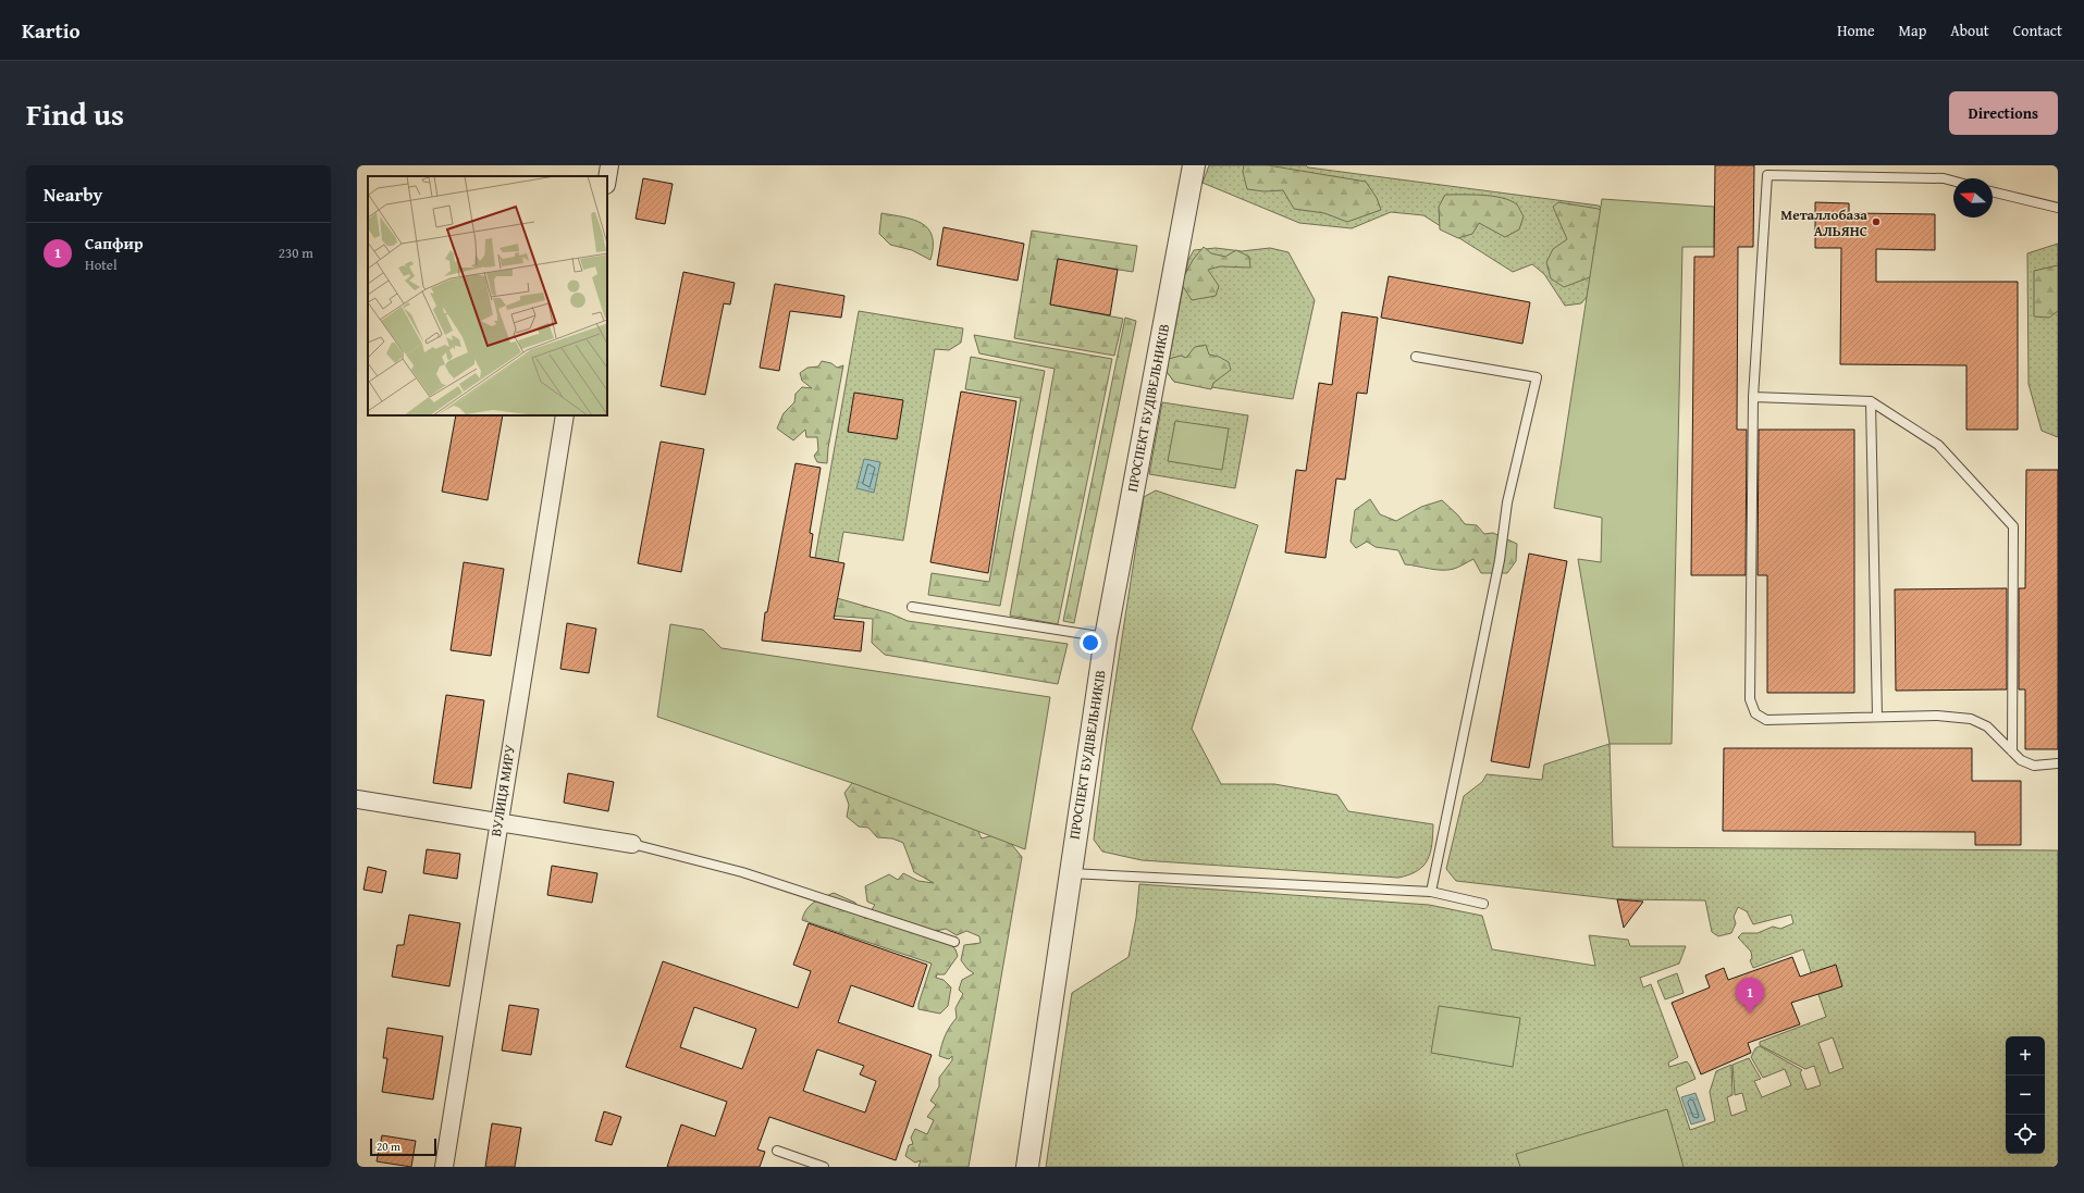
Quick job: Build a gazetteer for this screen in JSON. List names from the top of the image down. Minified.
{"streets":{"street":["ПРОСПЕКТ БУДІВЕЛЬНИКІВ","ВУЛИЦЯ МИРУ"]},"places":["Металлобаза АЛЬЯНС"],"scale_bar":"20 m","north":"left","page":{"header":"Kartio","nav":["Home","Map","About","Contact"],"title":"Find us","buttons":"Directions","heading":"Nearby","list":[{"mark":"1","name":"Сапфир","note":"Hotel","value":"230 m"}],"pins":"1","map_buttons":["+","−"],"scale":"20 m"}}
